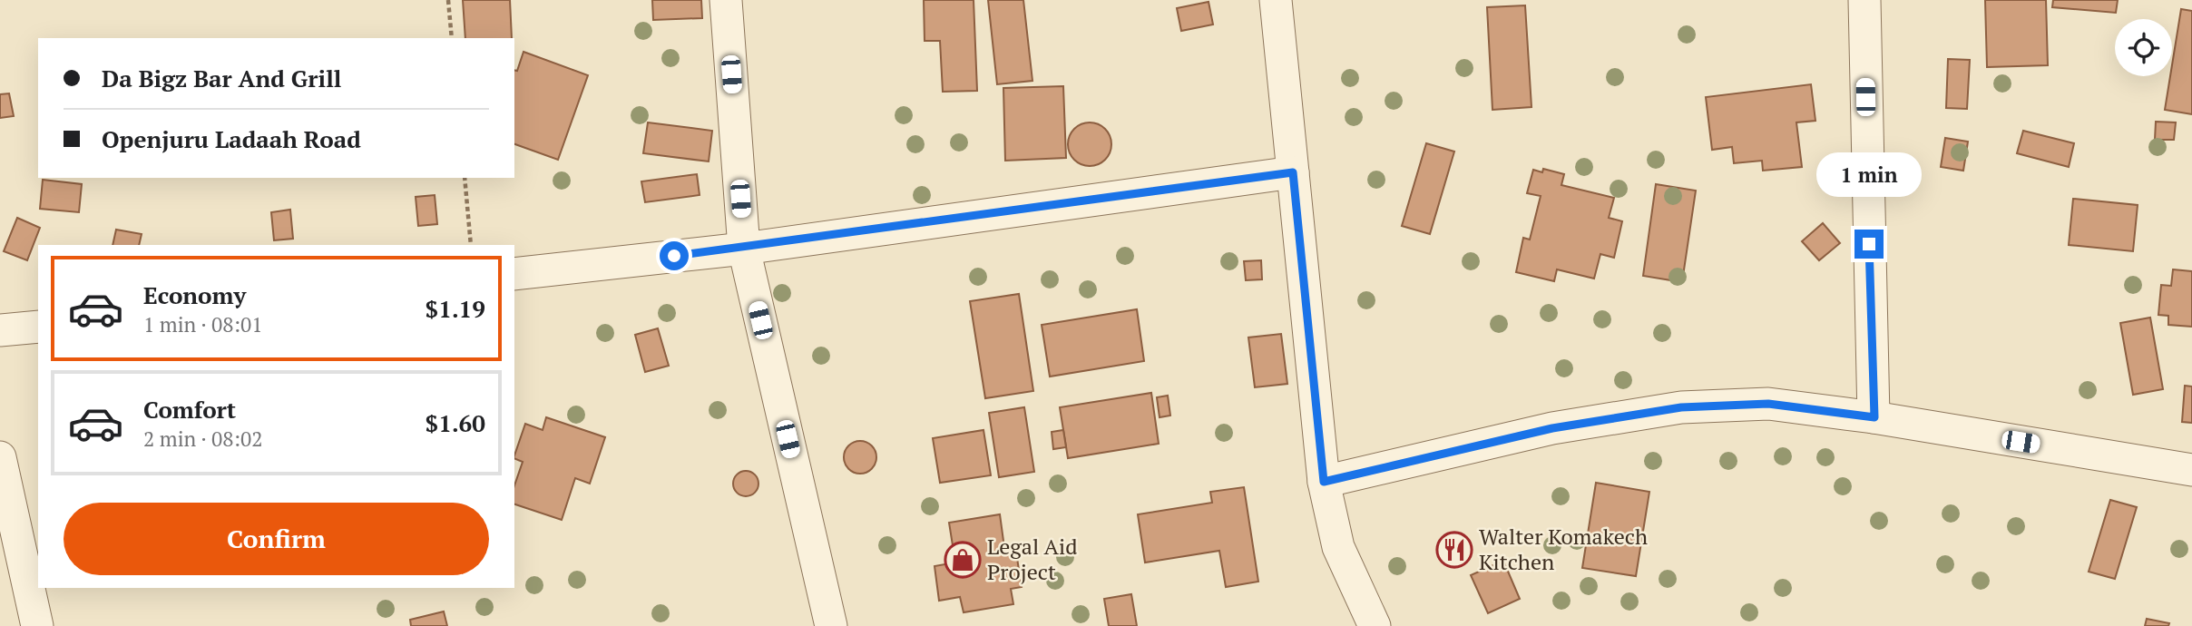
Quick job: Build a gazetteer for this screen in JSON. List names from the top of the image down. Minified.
{"places":{"restaurant":["Walter Komakech Kitchen"],"shop":["Legal Aid Project"]},"page":{"banner":["Da Bigz Bar And Grill","Openjuru Ladaah Road"],"bubble":"1 min","list":[{"name":"Economy","note":"1 min · 08:01","value":"$1.19"},{"name":"Comfort","note":"2 min · 08:02","value":"$1.60"}],"buttons":"Confirm"}}
